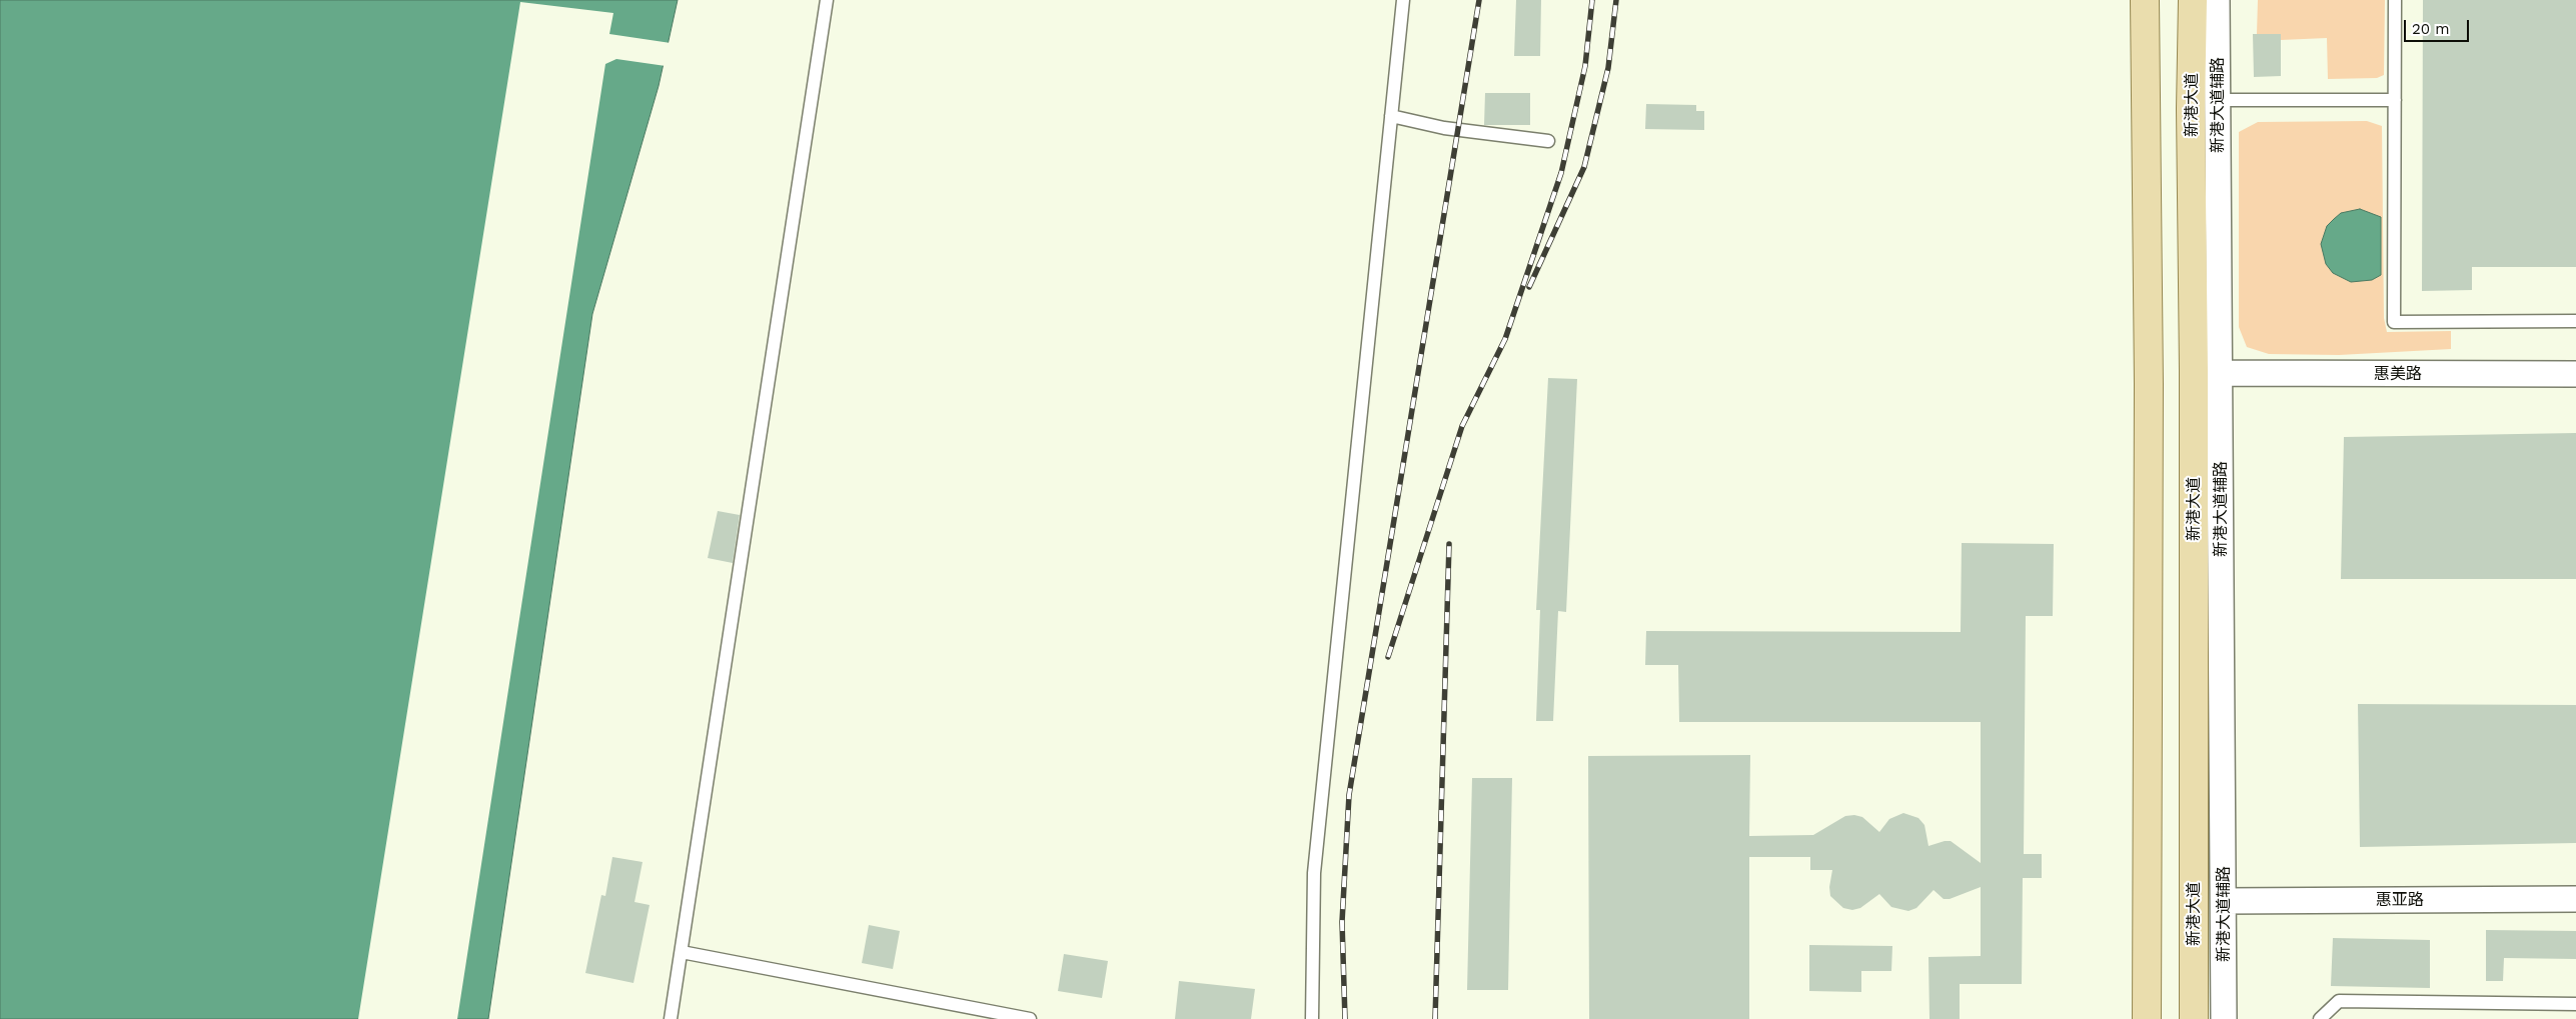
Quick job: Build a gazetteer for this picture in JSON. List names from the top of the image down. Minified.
{"streets":{"main road":["新港大道"],"street":["新港大道辅路","惠美路","惠亚路"]},"crossings":[["新港大道辅路","惠美路"],["新港大道辅路","惠亚路"]],"scale_bar":"20 m"}
